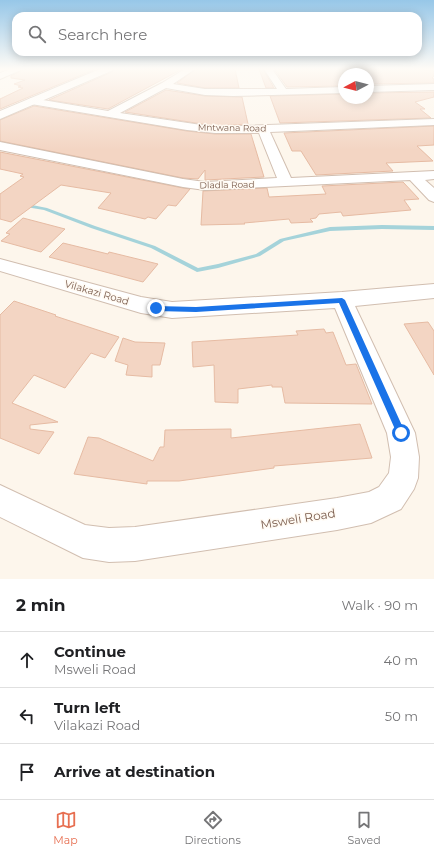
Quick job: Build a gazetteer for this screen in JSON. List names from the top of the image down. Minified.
{"streets":{"street":["Mntwana Road","Dladla Road","Vilakazi Road","Msweli Road"]},"crossings":[["Vilakazi Road","Msweli Road"]],"north":"left","page":{"search":"Search here","heading":["2 min","Walk · 90 m"],"list":[["Continue","Msweli Road","40 m"],["Turn left","Vilakazi Road","50 m"],"Arrive at destination"],"nav":["Map","Directions","Saved"]}}
